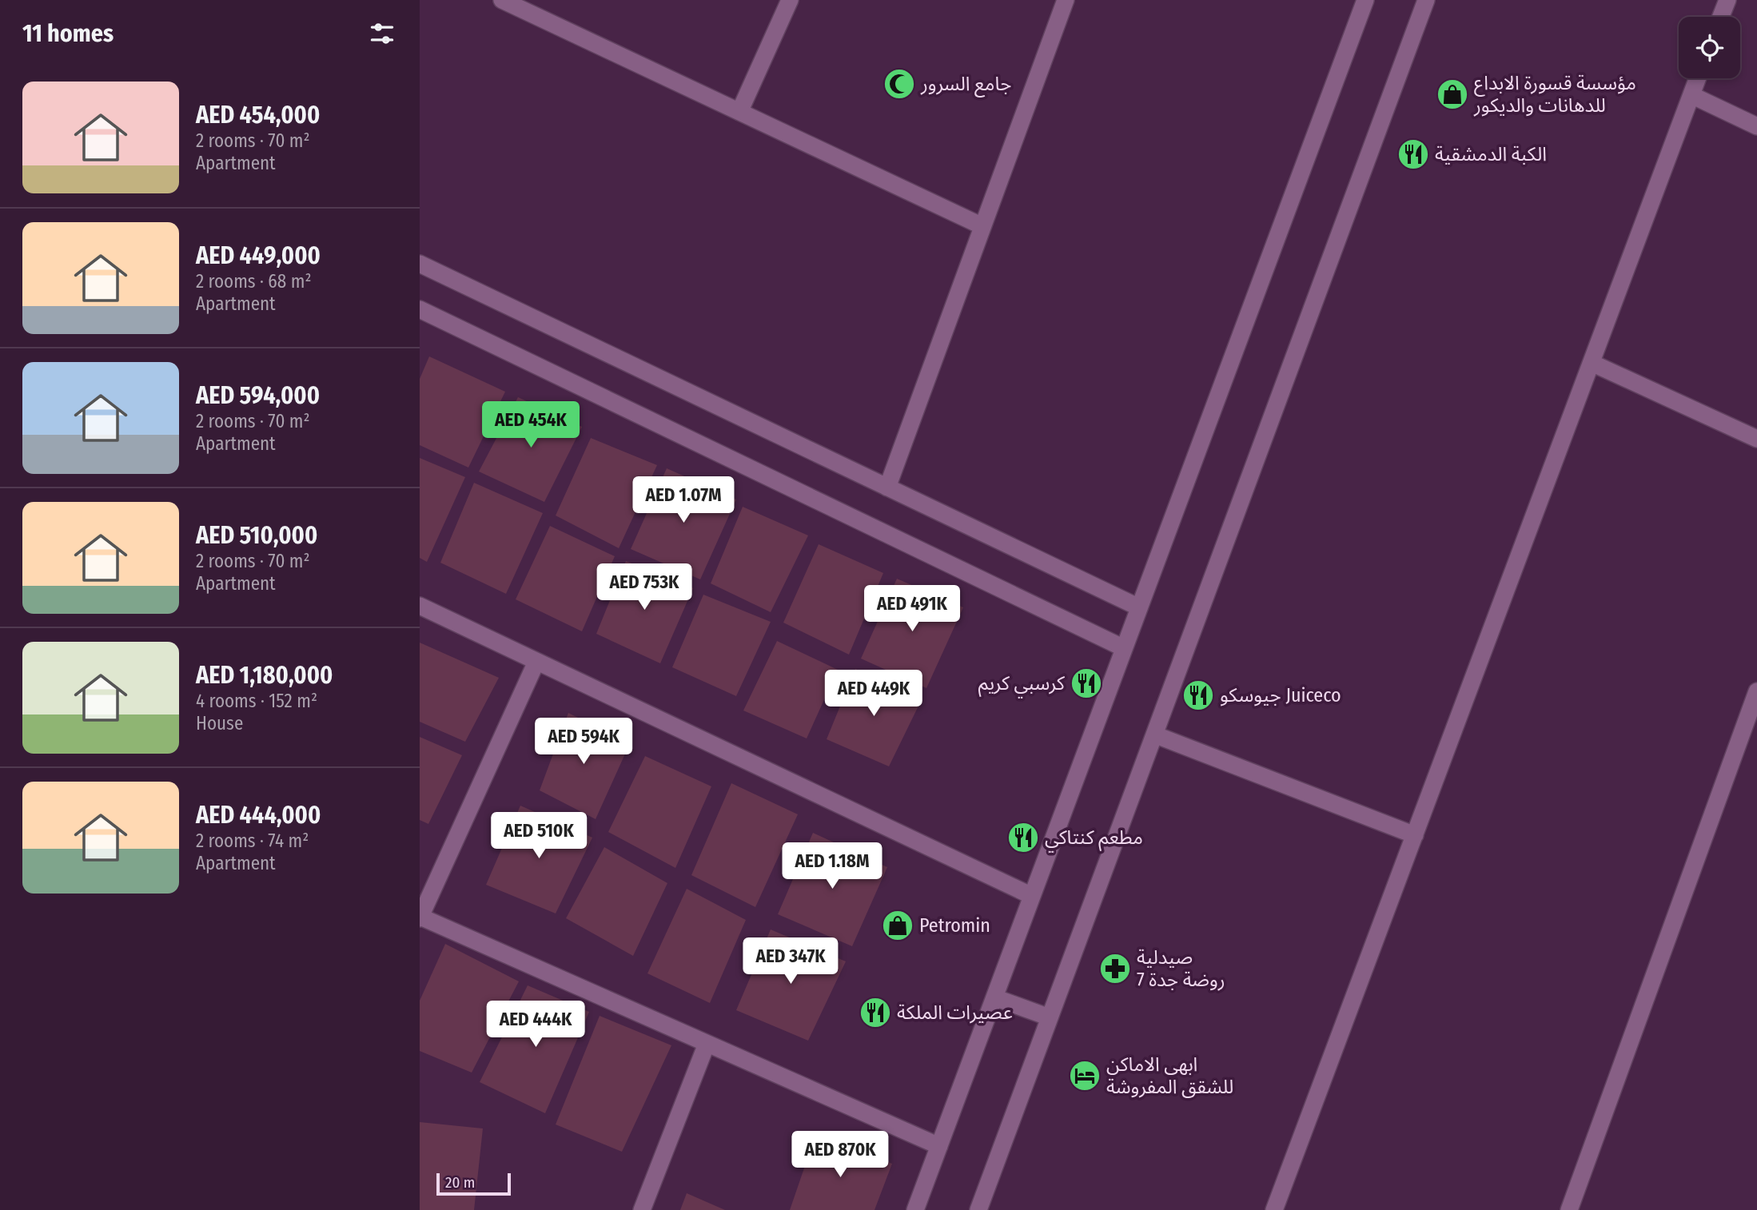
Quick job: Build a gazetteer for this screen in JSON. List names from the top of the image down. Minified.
{"places":{"mosque":["جامع السرور"],"shop":["مؤسسة قسورة الابداع للدهانات والديكور","Petromin"],"restaurant":["الكبة الدمشقية","كرسبي كريم","جيوسكو Juiceco","مطعم كنتاكي","عصيرات الملكة"],"pharmacy":["صيدلية روضة جدة 7"],"hotel":["ابهى الاماكن للشقق المفروشة"]},"scale_bar":"20 m","page":{"heading":"11 homes","list":[{"name":"AED 454,000","note":"2 rooms · 70 m² · Apartment"},{"name":"AED 449,000","note":"2 rooms · 68 m² · Apartment"},{"name":"AED 594,000","note":"2 rooms · 70 m² · Apartment"},{"name":"AED 510,000","note":"2 rooms · 70 m² · Apartment"},{"name":"AED 1,180,000","note":"4 rooms · 152 m² · House"},{"name":"AED 444,000","note":"2 rooms · 74 m² · Apartment"}],"price":["AED 454K","AED 1.07M","AED 753K","AED 491K","AED 449K","AED 594K","AED 510K","AED 1.18M","AED 347K","AED 444K","AED 870K"],"scale":"20 m"}}
